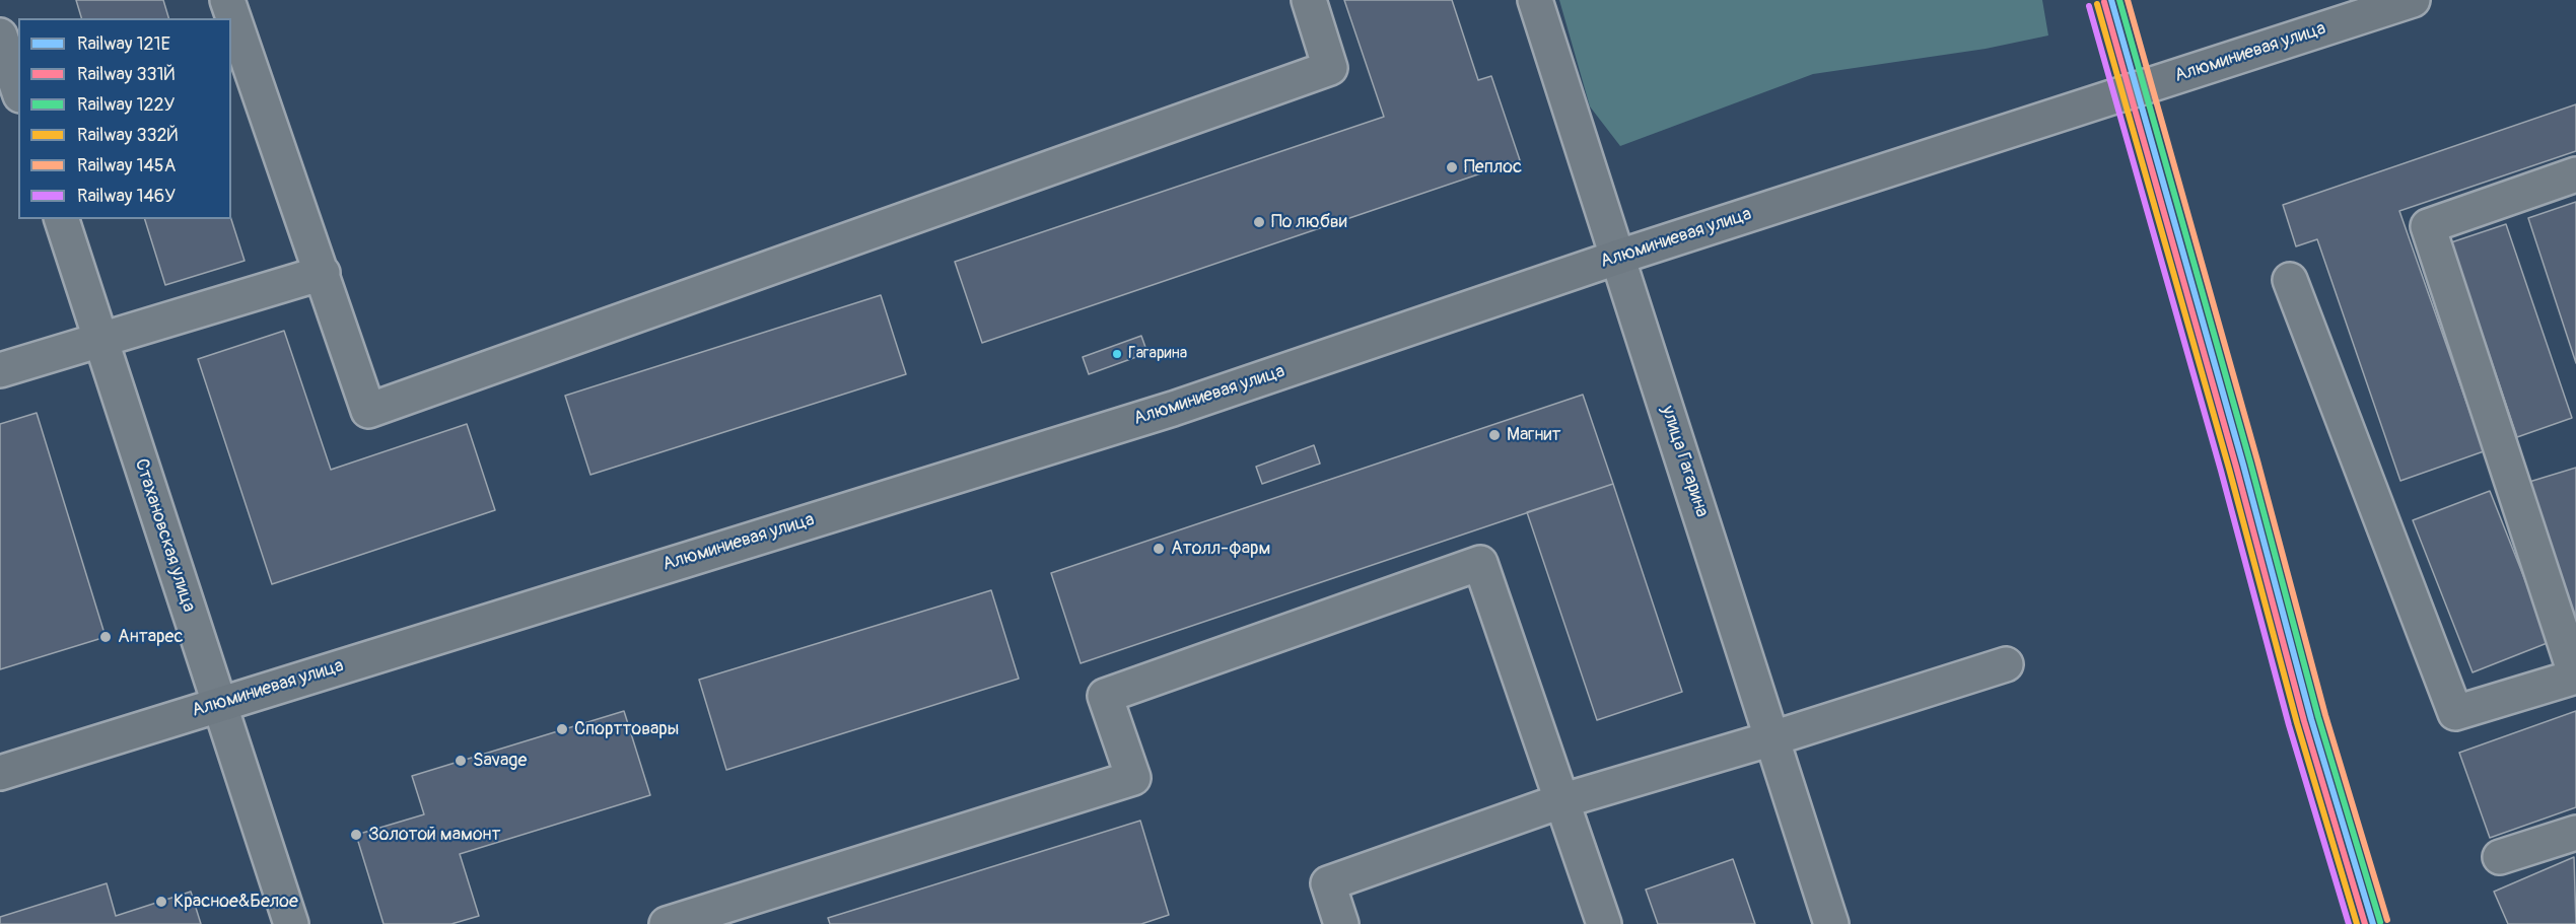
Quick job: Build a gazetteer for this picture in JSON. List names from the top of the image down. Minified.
{"streets":{"main road":["Алюминиевая улица"],"street":["улица Гагарина","Стахановская улица"]},"crossings":[["Алюминиевая улица","улица Гагарина"],["Алюминиевая улица","Стахановская улица"]],"places":["Пеплос","По любви","Гагарина","Магнит","Атолл-фарм","Антарес","Спорттовары","Savage","Золотой мамонт","Красное&Белое"],"lines":["rail line 121Е","rail line 122У","rail line 145А","rail line 331Й","rail line 332Й","rail line 146У"],"legend":["Railway 121Е","Railway 331Й","Railway 122У","Railway 332Й","Railway 145А","Railway 146У"]}
